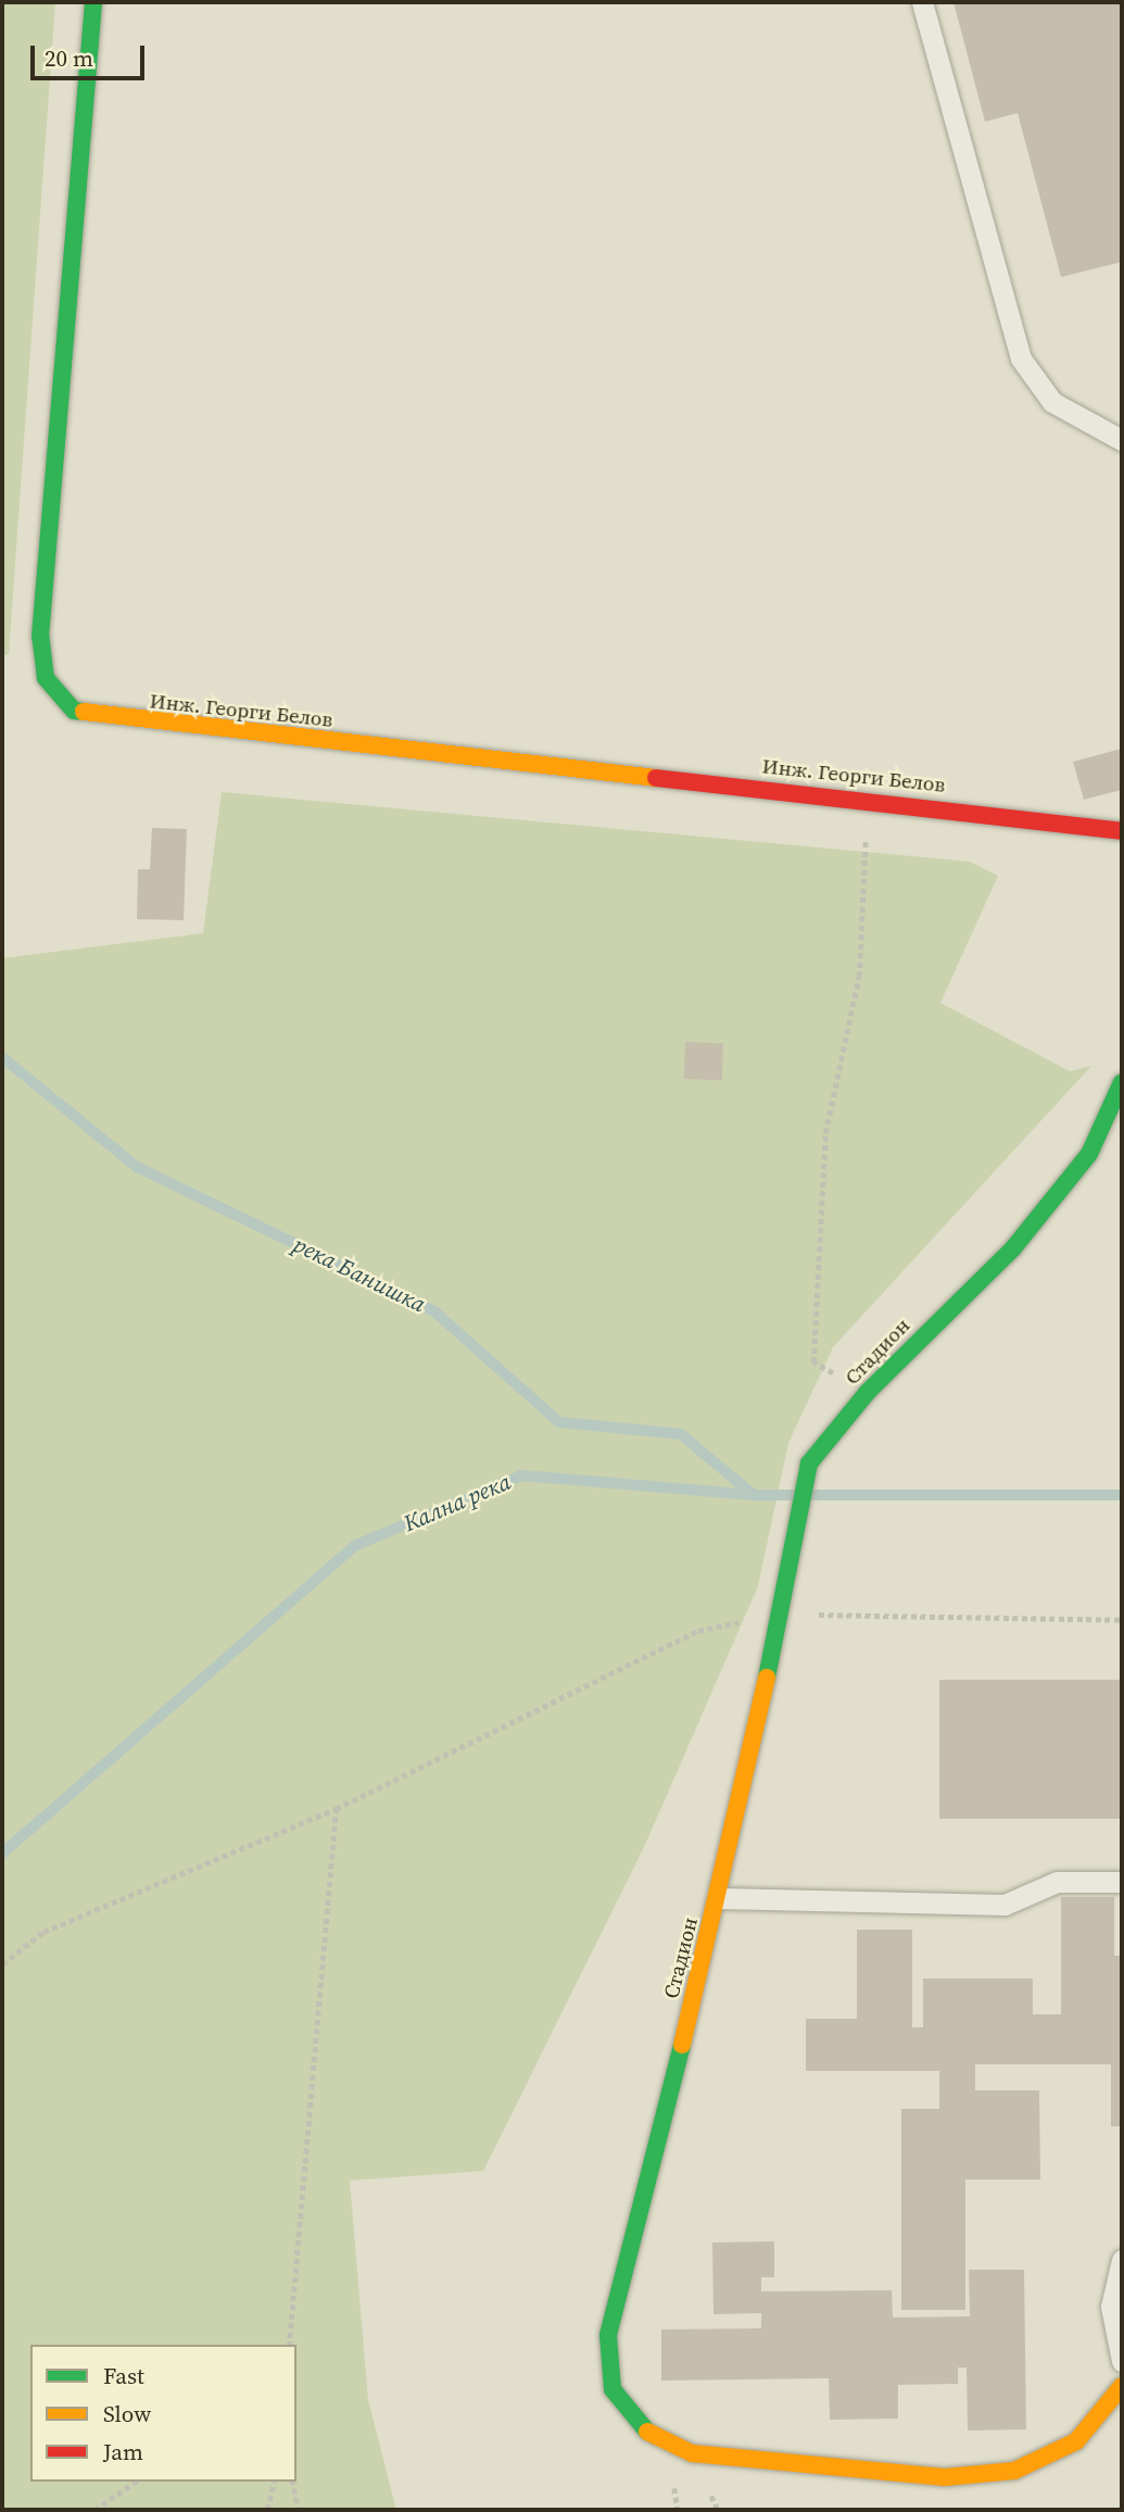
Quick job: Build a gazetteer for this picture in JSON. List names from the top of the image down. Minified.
{"streets":{"street":["Инж. Георги Белов","Стадион"]},"water":["река Банишка","Кална река"],"legend":["Fast","Slow","Jam"],"scale_bar":"20 m"}
